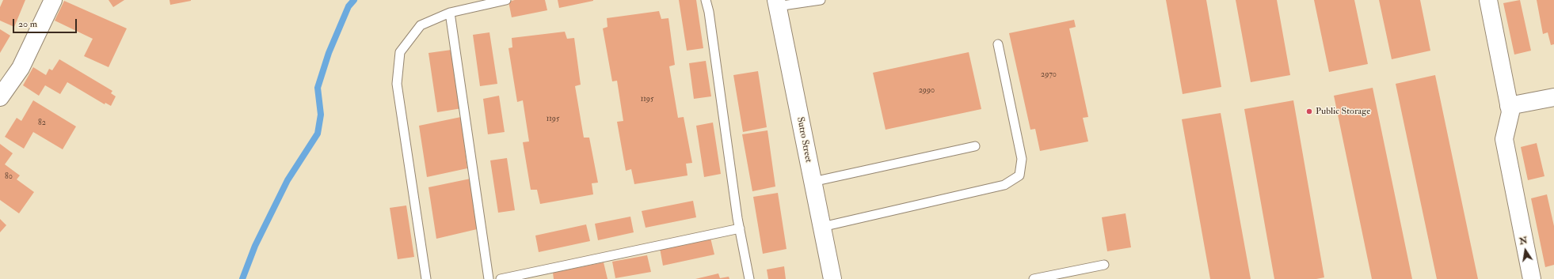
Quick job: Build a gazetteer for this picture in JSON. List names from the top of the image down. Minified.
{"streets":{"street":["Sutro Street"]},"places":["Public Storage"],"house_numbers":["2970","2990","1195","1195","82","80"],"scale_bar":"20 m","north":"top"}
